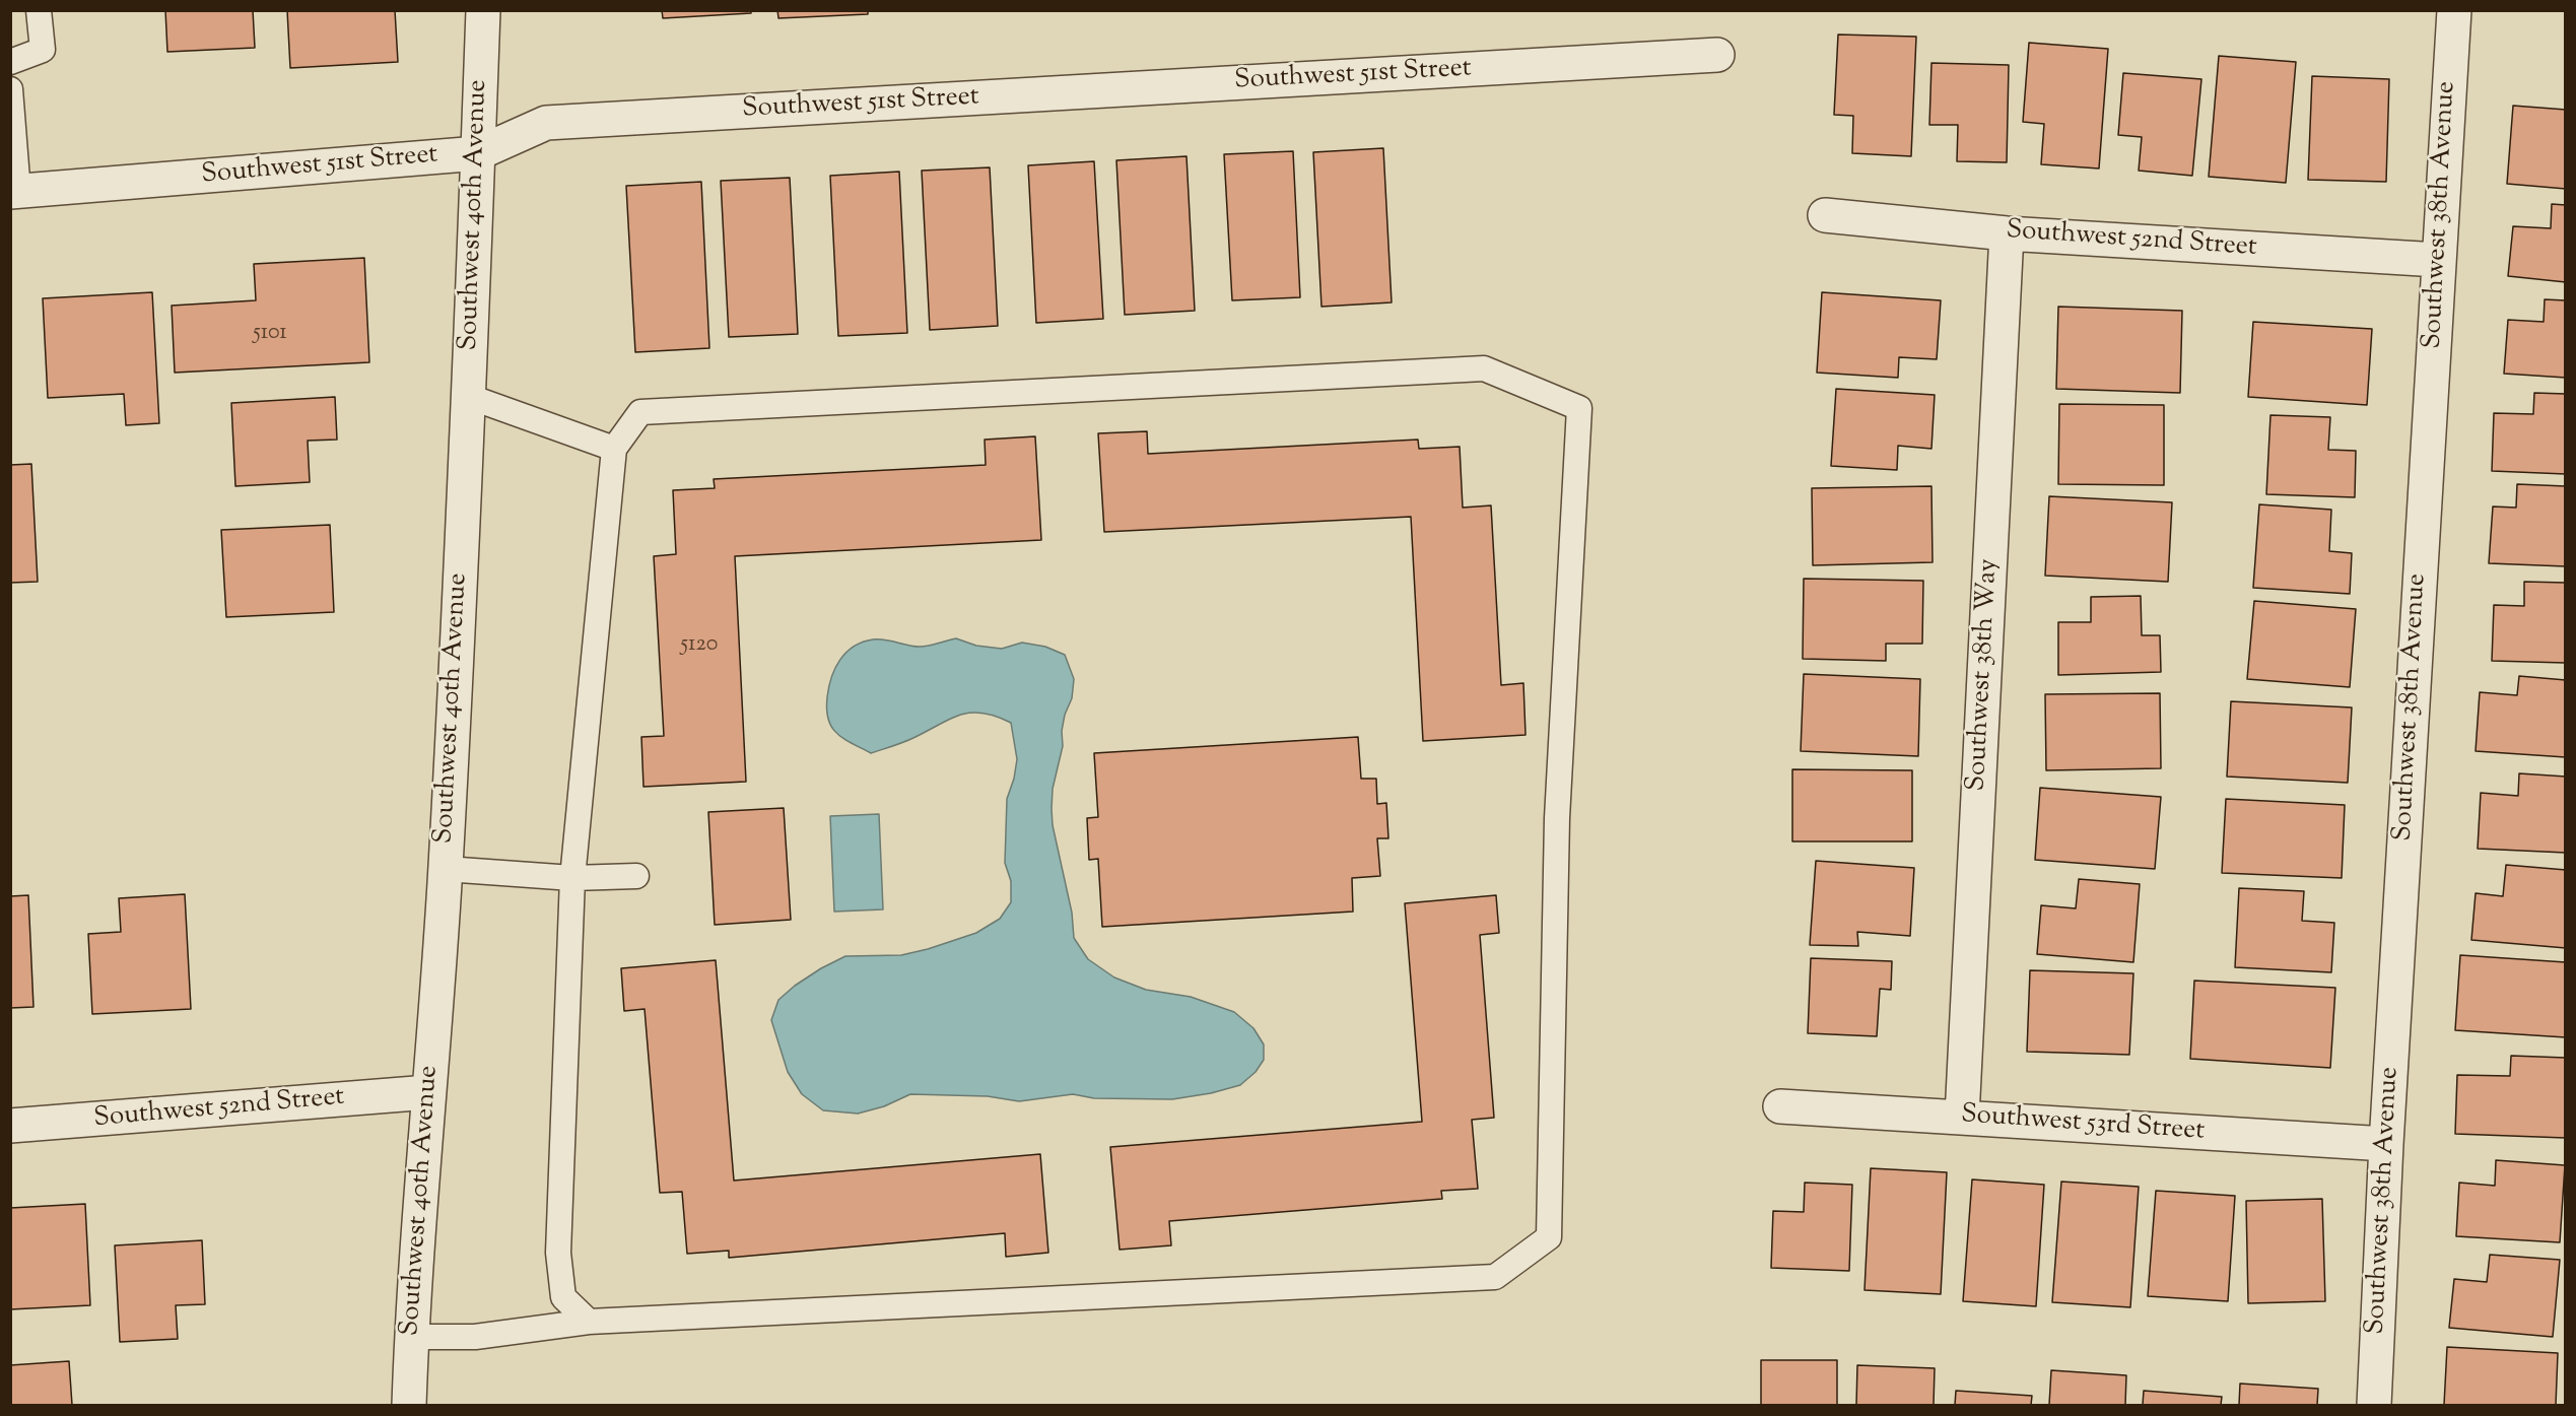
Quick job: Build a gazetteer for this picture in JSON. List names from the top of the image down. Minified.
{"streets":{"street":["Southwest 51st Street","Southwest 40th Avenue","Southwest 38th Avenue","Southwest 52nd Street","Southwest 38th Way","Southwest 53rd Street"]},"crossings":[["Southwest 51st Street","Southwest 40th Avenue"],["Southwest 40th Avenue","Southwest 52nd Street"],["Southwest 38th Avenue","Southwest 52nd Street"],["Southwest 38th Avenue","Southwest 53rd Street"],["Southwest 52nd Street","Southwest 38th Way"],["Southwest 38th Way","Southwest 53rd Street"]],"house_numbers":["5101","5120"]}
